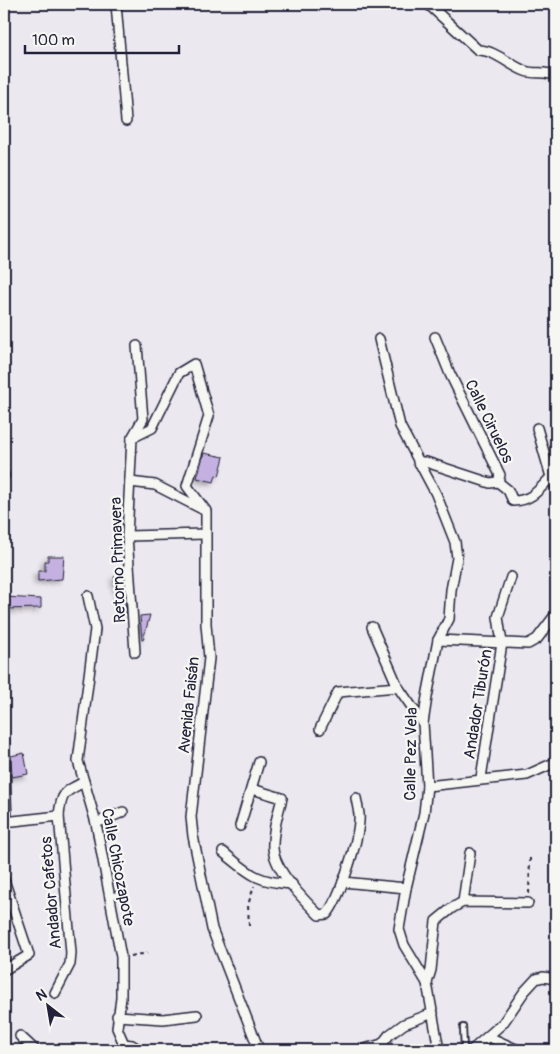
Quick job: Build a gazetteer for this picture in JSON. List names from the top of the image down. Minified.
{"streets":{"street":["Calle Ciruelos","Retorno Primavera","Andador Tiburón","Avenida Faisán","Calle Pez Vela","Calle Chicozapote","Andador Cafetos"]},"crossings":[["Calle Chicozapote","Andador Cafetos"]],"scale_bar":"100 m","north":"top left"}
